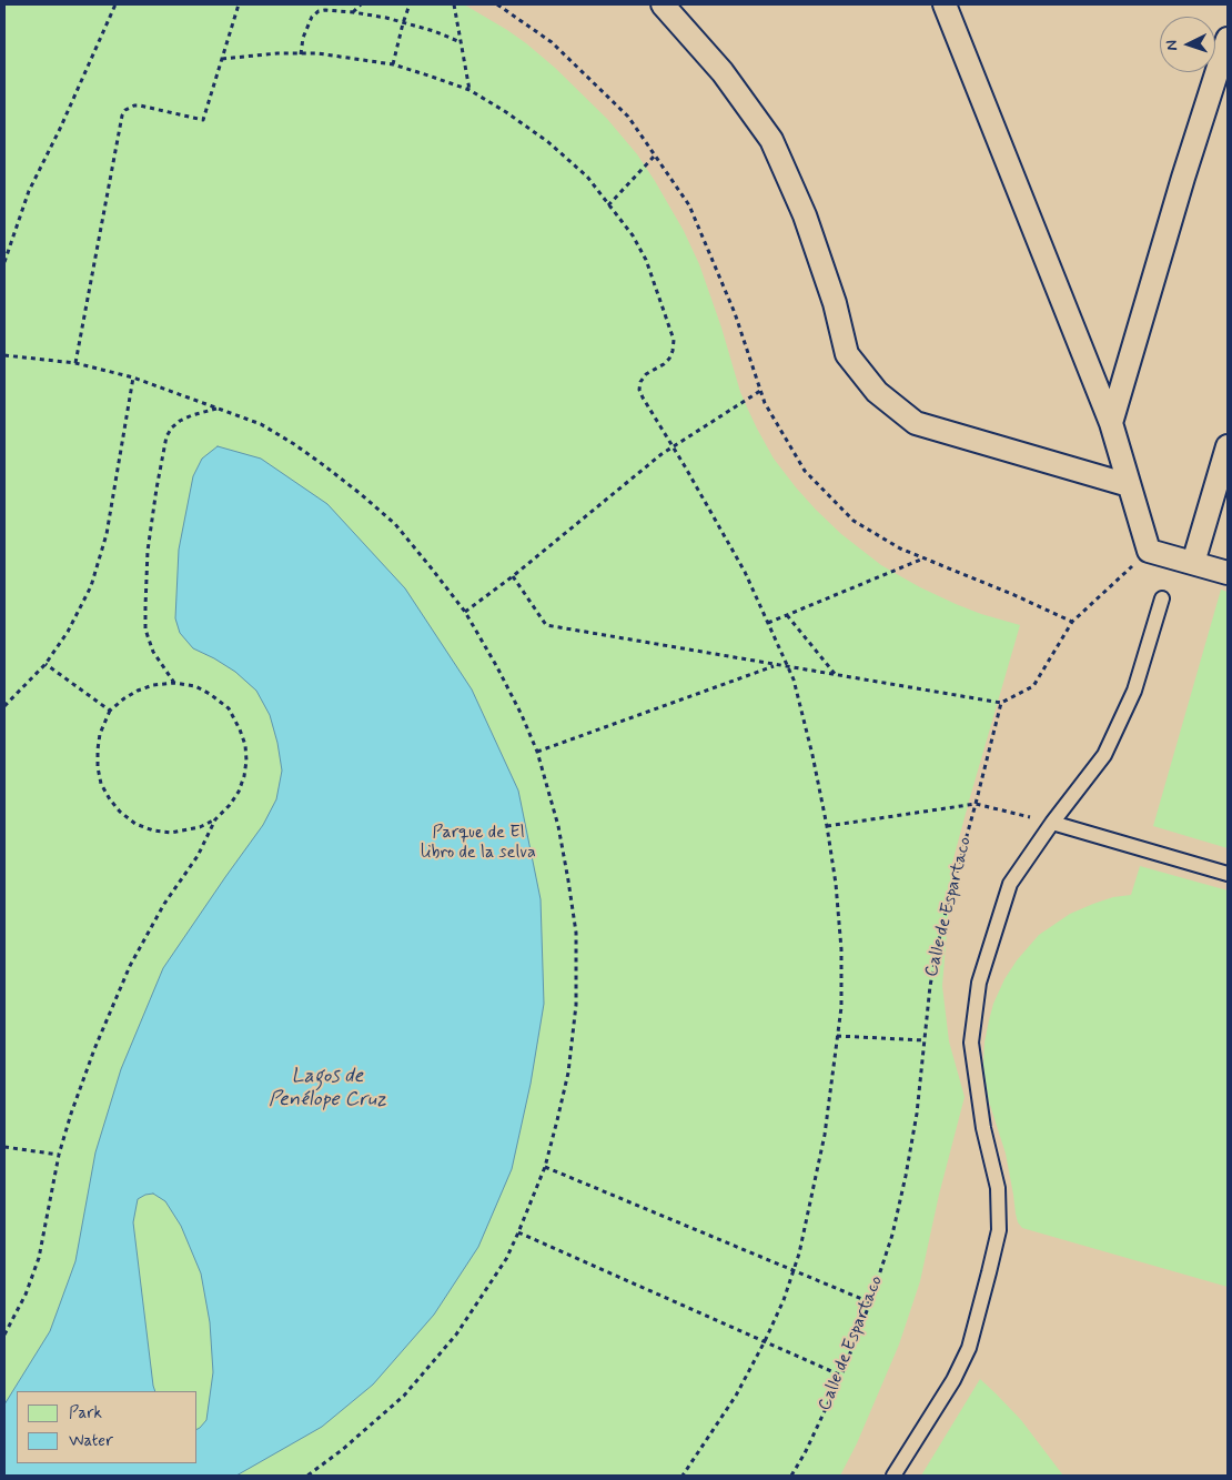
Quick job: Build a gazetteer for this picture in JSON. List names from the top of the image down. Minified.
{"streets":{"path":["Calle de Espartaco"]},"water":["Lagos de Penélope Cruz"],"parks":["Parque de El libro de la selva"],"legend":["Park","Water"],"north":"left"}
